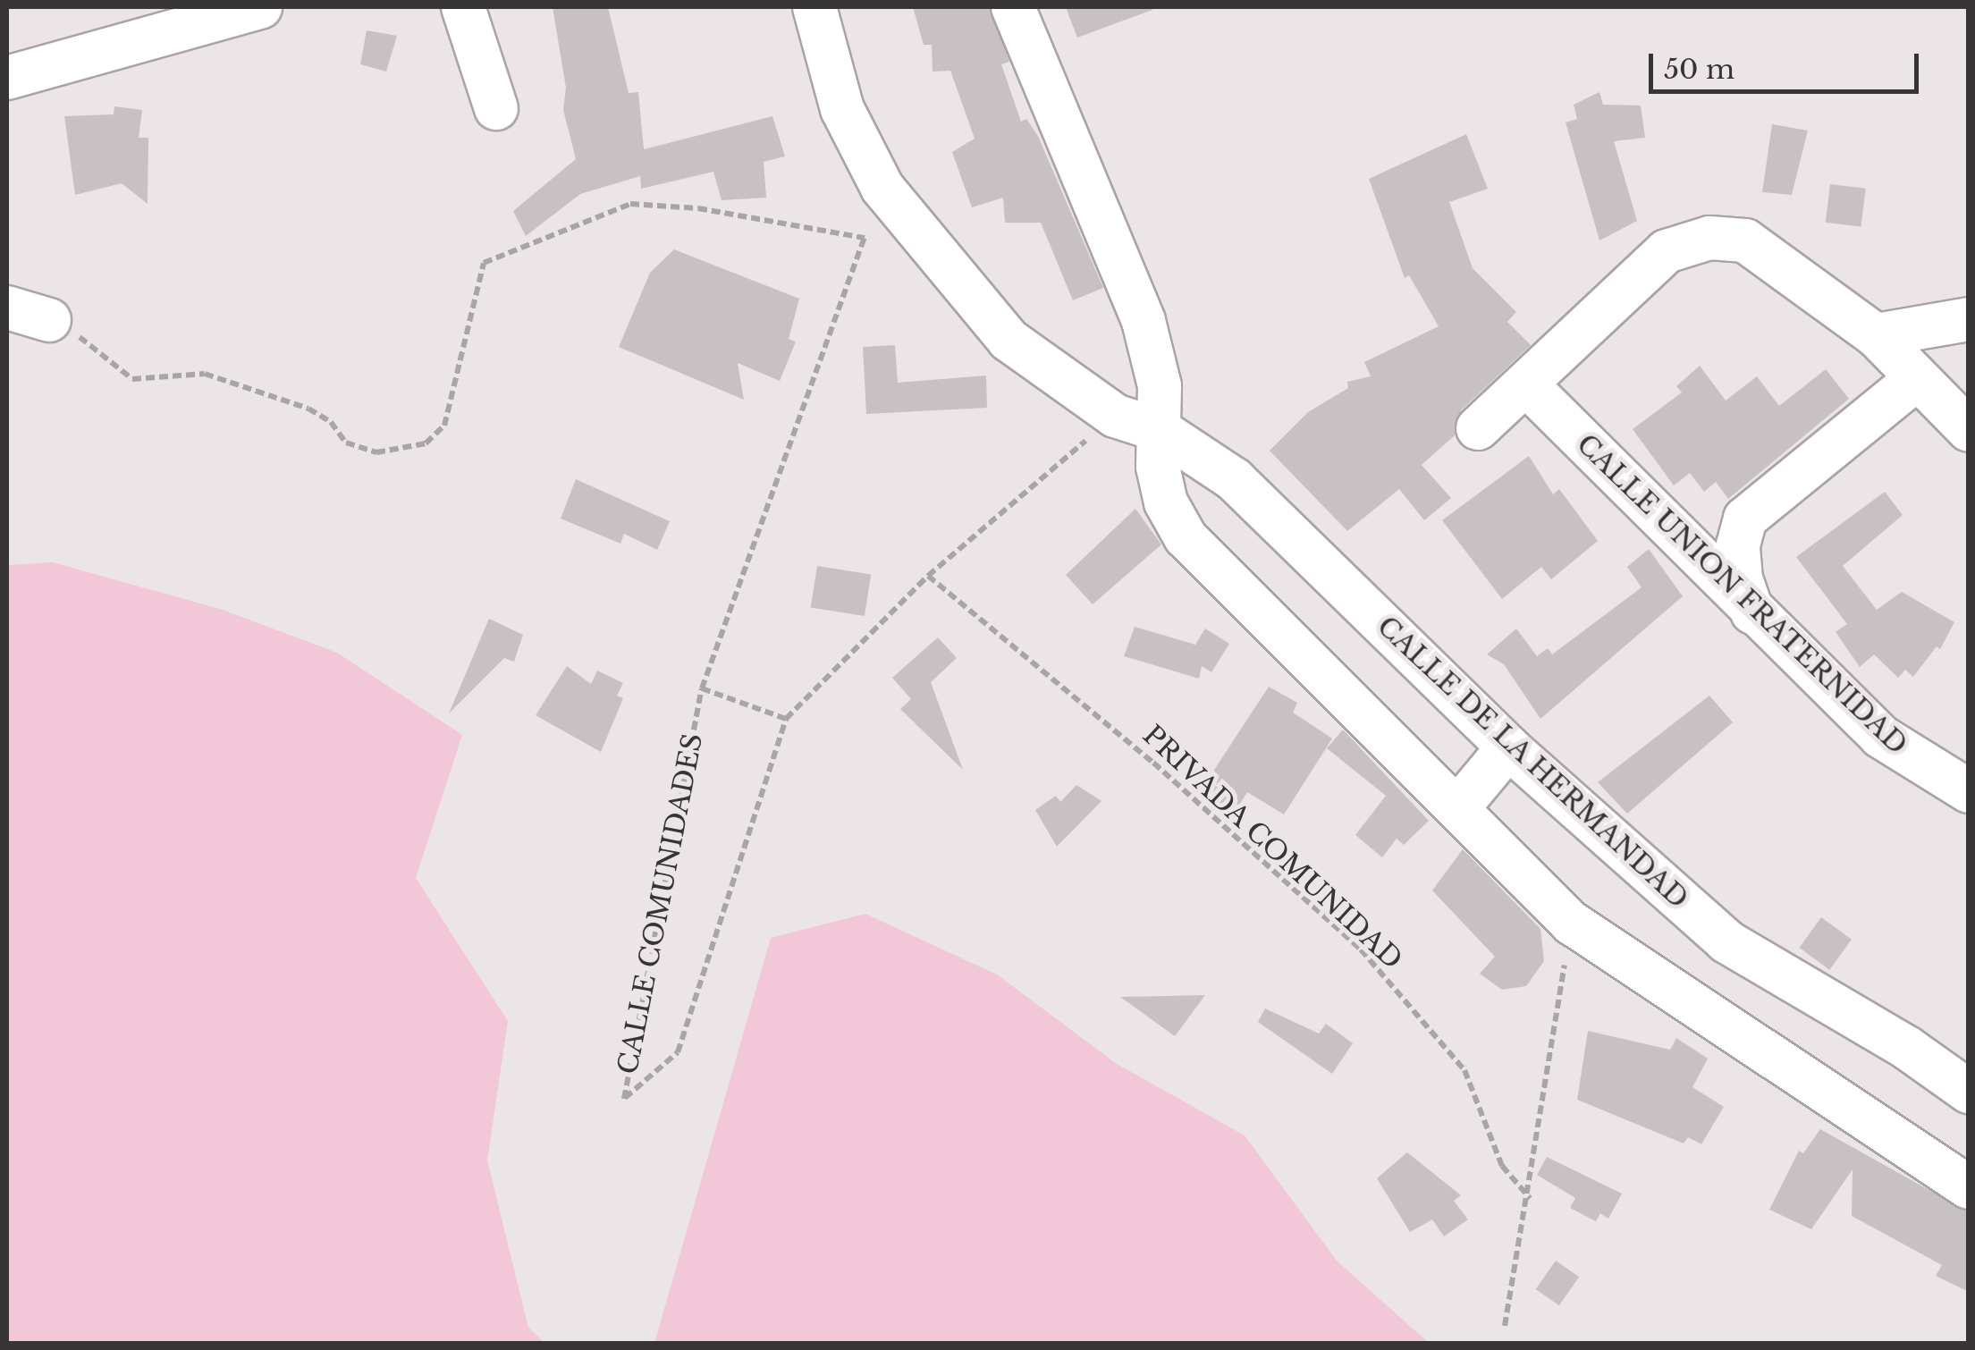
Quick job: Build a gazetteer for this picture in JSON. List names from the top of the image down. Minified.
{"streets":{"street":["CALLE UNION FRATERNIDAD","CALLE DE LA HERMANDAD"],"path":["PRIVADA COMUNIDAD","CALLE COMUNIDADES"]},"crossings":[["CALLE DE LA HERMANDAD","CALLE COMUNIDADES"],["PRIVADA COMUNIDAD","CALLE COMUNIDADES"]],"scale_bar":"50 m"}
